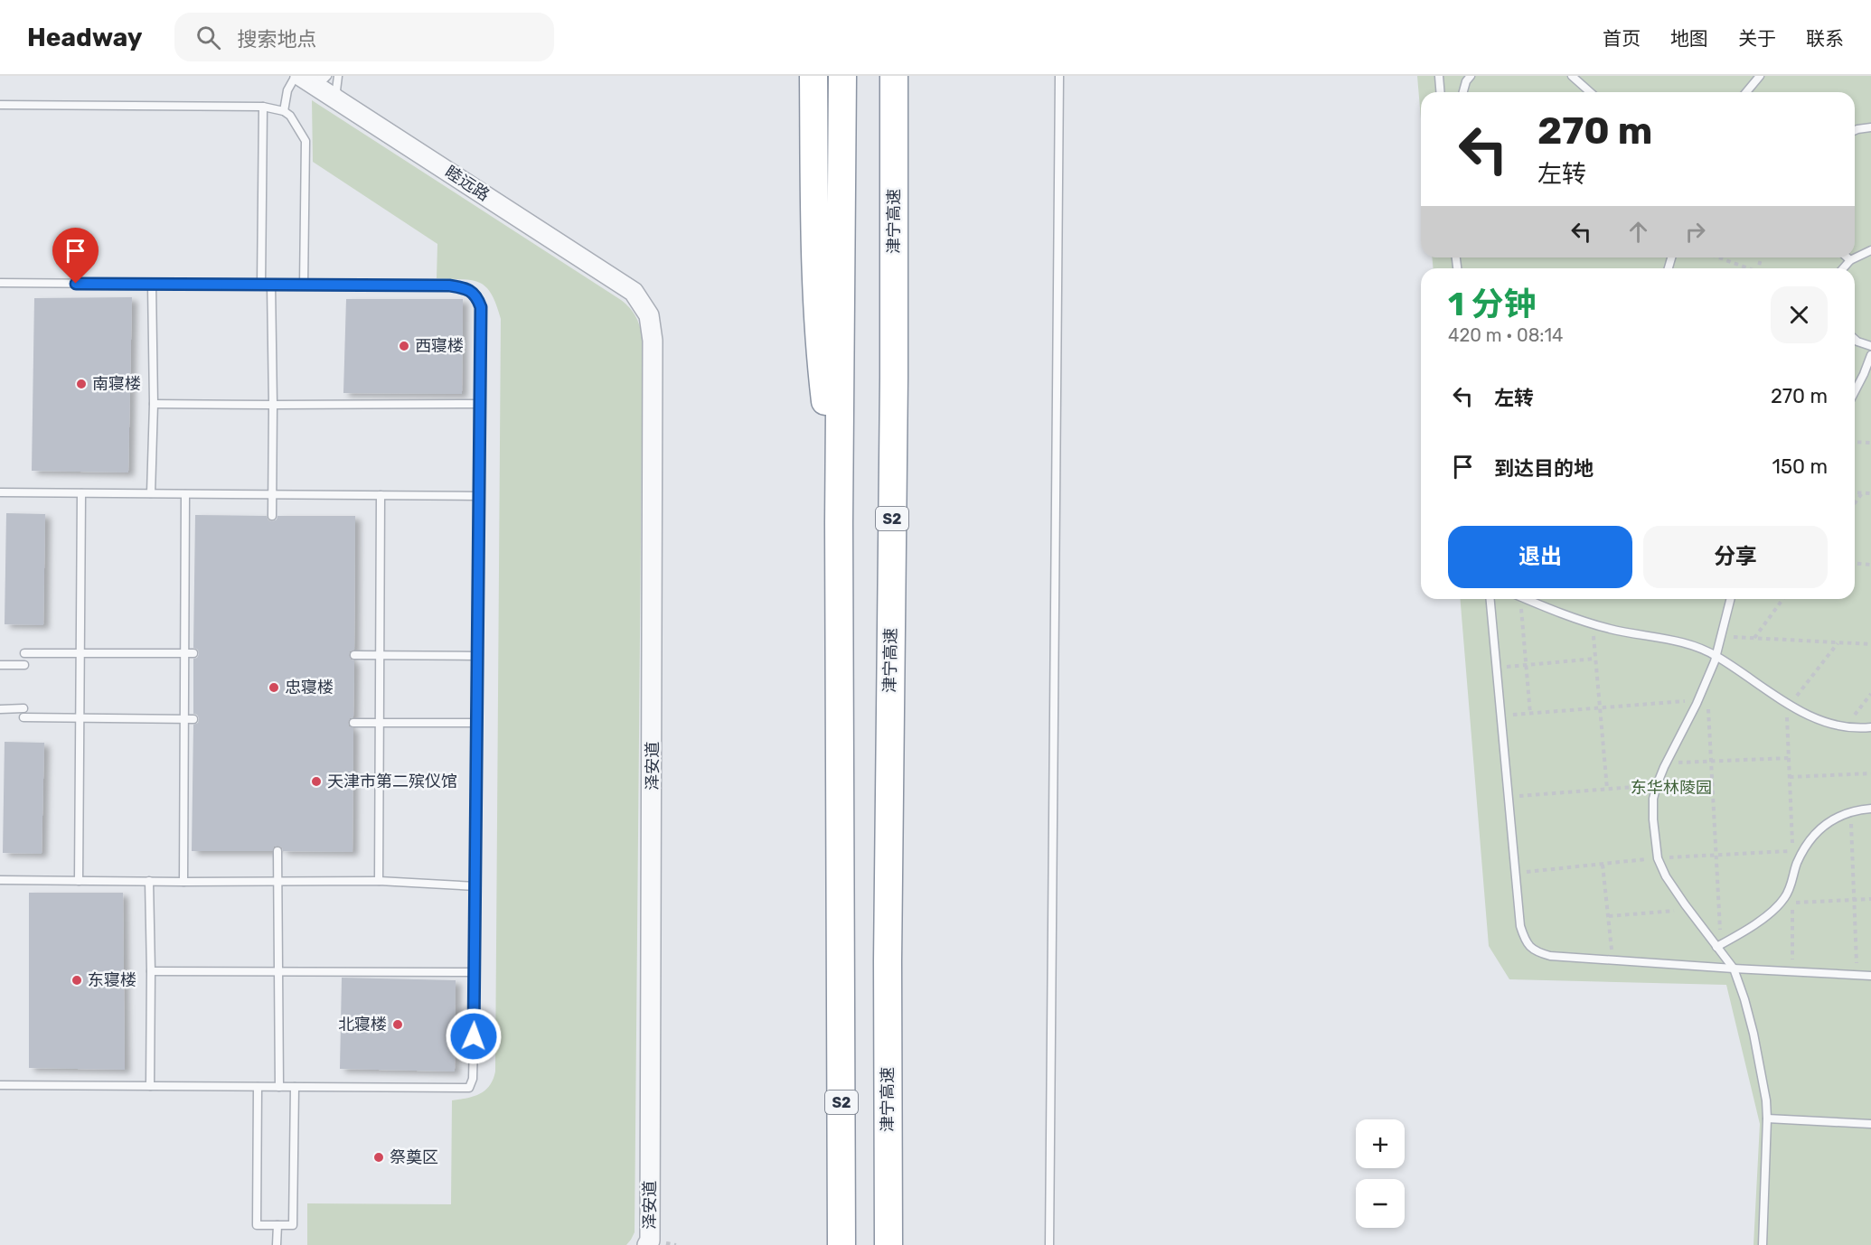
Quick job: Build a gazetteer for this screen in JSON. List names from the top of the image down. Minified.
{"streets":{"highway":["津宁高速","S2"],"street":["睦远路","泽安道"]},"crossings":[["睦远路","泽安道"]],"parks":["东华林陵园"],"places":["西寝楼","南寝楼","忠寝楼","天津市第二殡仪馆","东寝楼","北寝楼","祭奠区"],"page":{"header":"Headway","search":"搜索地点","nav":["首页","地图","关于","联系"],"turn":["270 m","左转"],"heading":["1 分钟","420 m · 08:14"],"list":[{"name":"左转","value":"270 m"},{"name":"到达目的地","value":"150 m"}],"buttons":["退出","分享"],"map_buttons":["+","−"]}}
